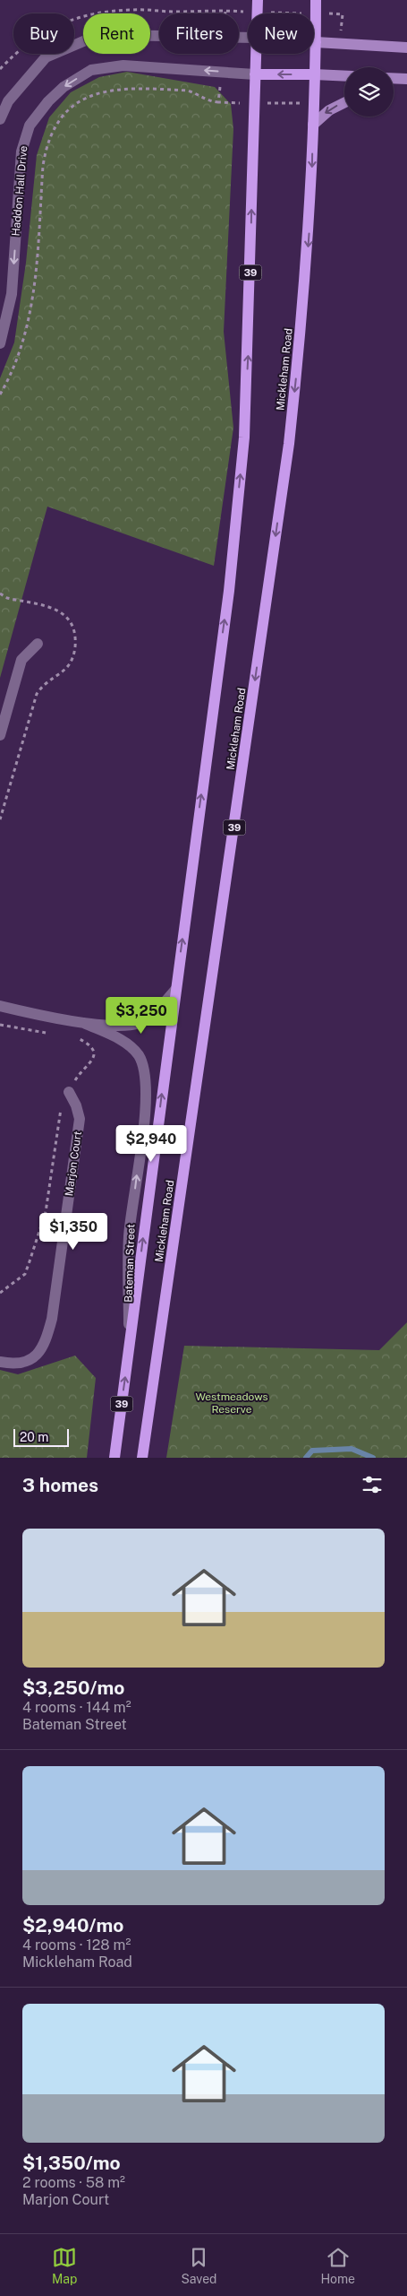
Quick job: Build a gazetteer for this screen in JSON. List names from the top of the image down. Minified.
{"streets":{"main road":["39","Mickleham Road"],"street":["Haddon Hall Drive","Marjon Court","Bateman Street"]},"crossings":[["Haddon Hall Drive","Mickleham Road"],["Mickleham Road","Bateman Street"]],"one_way":["Haddon Hall Drive","Bateman Street"],"parks":["Westmeadows Reserve"],"scale_bar":"20 m","page":{"chip":["Buy","Rent","Filters","New"],"price":["$3,250","$2,940","$1,350"],"scale":"20 m","heading":"3 homes","list":[{"name":"$3,250/mo","note":"4 rooms · 144 m² · Bateman Street"},{"name":"$2,940/mo","note":"4 rooms · 128 m² · Mickleham Road"},{"name":"$1,350/mo","note":"2 rooms · 58 m² · Marjon Court"}],"tabs":["Map","Saved","Home"]}}
